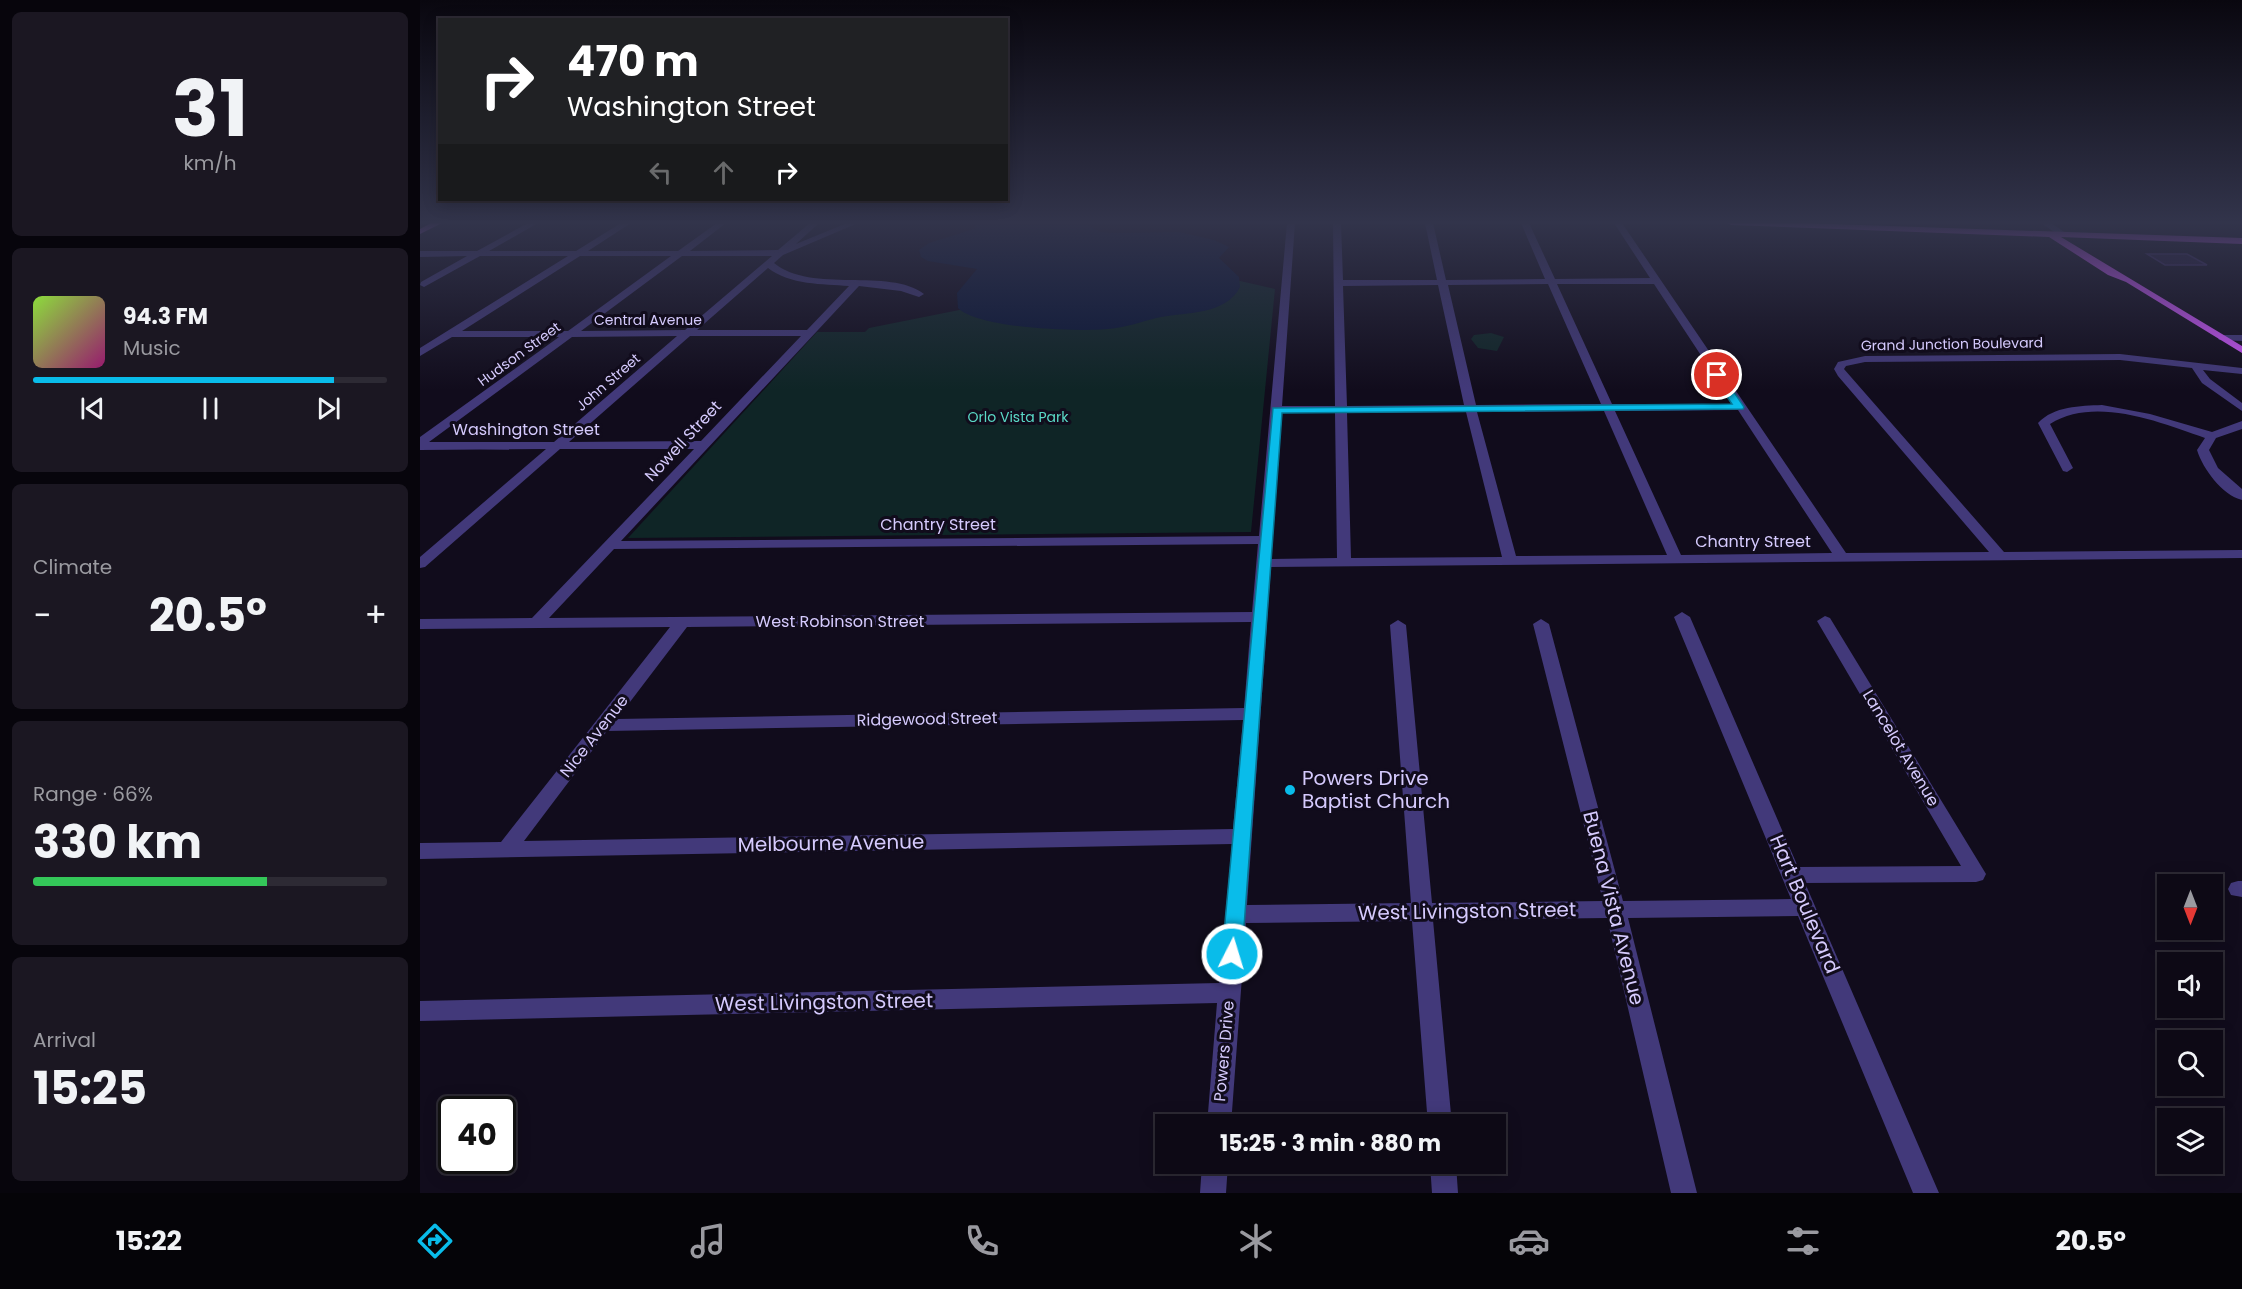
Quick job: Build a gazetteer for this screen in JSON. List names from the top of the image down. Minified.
{"streets":{"street":["Central Avenue","Grand Junction Boulevard","Hudson Street","John Street","Washington Street","Nowell Street","Chantry Street","West Robinson Street","Ridgewood Street","Nice Avenue","Lancelot Avenue","Melbourne Avenue","Hart Boulevard","Buena Vista Avenue","West Livingston Street","Powers Drive"]},"crossings":[["Central Avenue","Hudson Street"],["Central Avenue","John Street"],["Central Avenue","Nowell Street"],["Grand Junction Boulevard","Chantry Street"],["Hudson Street","Washington Street"],["John Street","Washington Street"],["Washington Street","Nowell Street"],["Nowell Street","Chantry Street"],["Nowell Street","West Robinson Street"],["Chantry Street","Powers Drive"],["West Robinson Street","Nice Avenue"],["West Robinson Street","Powers Drive"],["Ridgewood Street","Nice Avenue"],["Ridgewood Street","Powers Drive"],["Nice Avenue","Melbourne Avenue"],["Lancelot Avenue","Hart Boulevard"],["Melbourne Avenue","Powers Drive"],["Hart Boulevard","West Livingston Street"],["Buena Vista Avenue","West Livingston Street"],["West Livingston Street","Powers Drive"]],"parks":["Orlo Vista Park"],"places":["Powers Drive Baptist Church"],"north":"bottom","page":{"tile":[["31","km/h"],"Climate",["Range · 66%","330 km"],["Arrival","15:25"]],"turn":["470 m","Washington Street"],"song":["94.3 FM","Music"],"heat":["−","20.5°","+"],"limit":"40","trip":"15:25 · 3 min · 880 m","tabs":["15:22","20.5°"]}}
